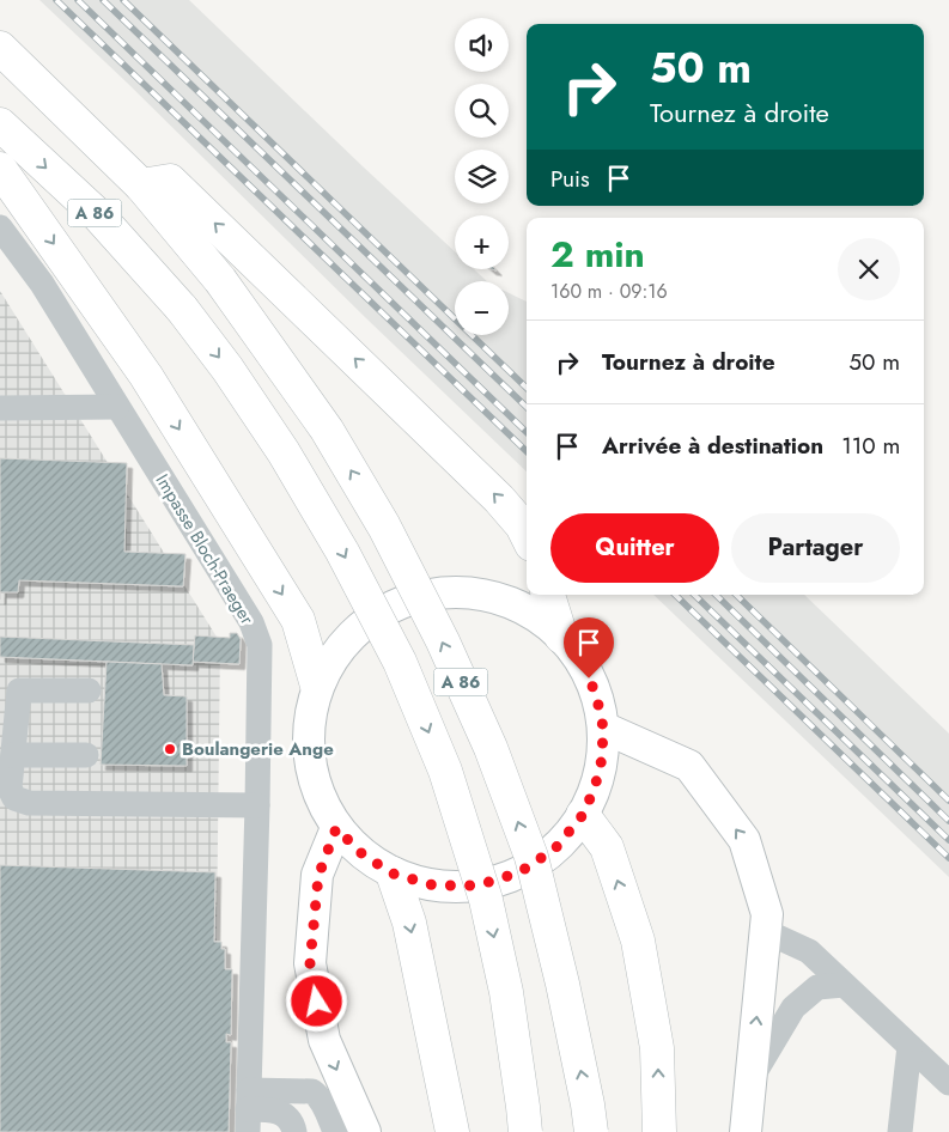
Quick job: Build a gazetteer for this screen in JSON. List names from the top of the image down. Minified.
{"streets":{"highway":["A 86"],"street":["Impasse Bloch-Praeger"]},"places":["Boulangerie Ange"],"page":{"map_buttons":["+","−"],"turn":["50 m","Tournez à droite"],"then":"Puis","heading":["2 min","160 m · 09:16"],"list":[{"name":"Tournez à droite","value":"50 m"},{"name":"Arrivée à destination","value":"110 m"}],"buttons":["Quitter","Partager"]}}
